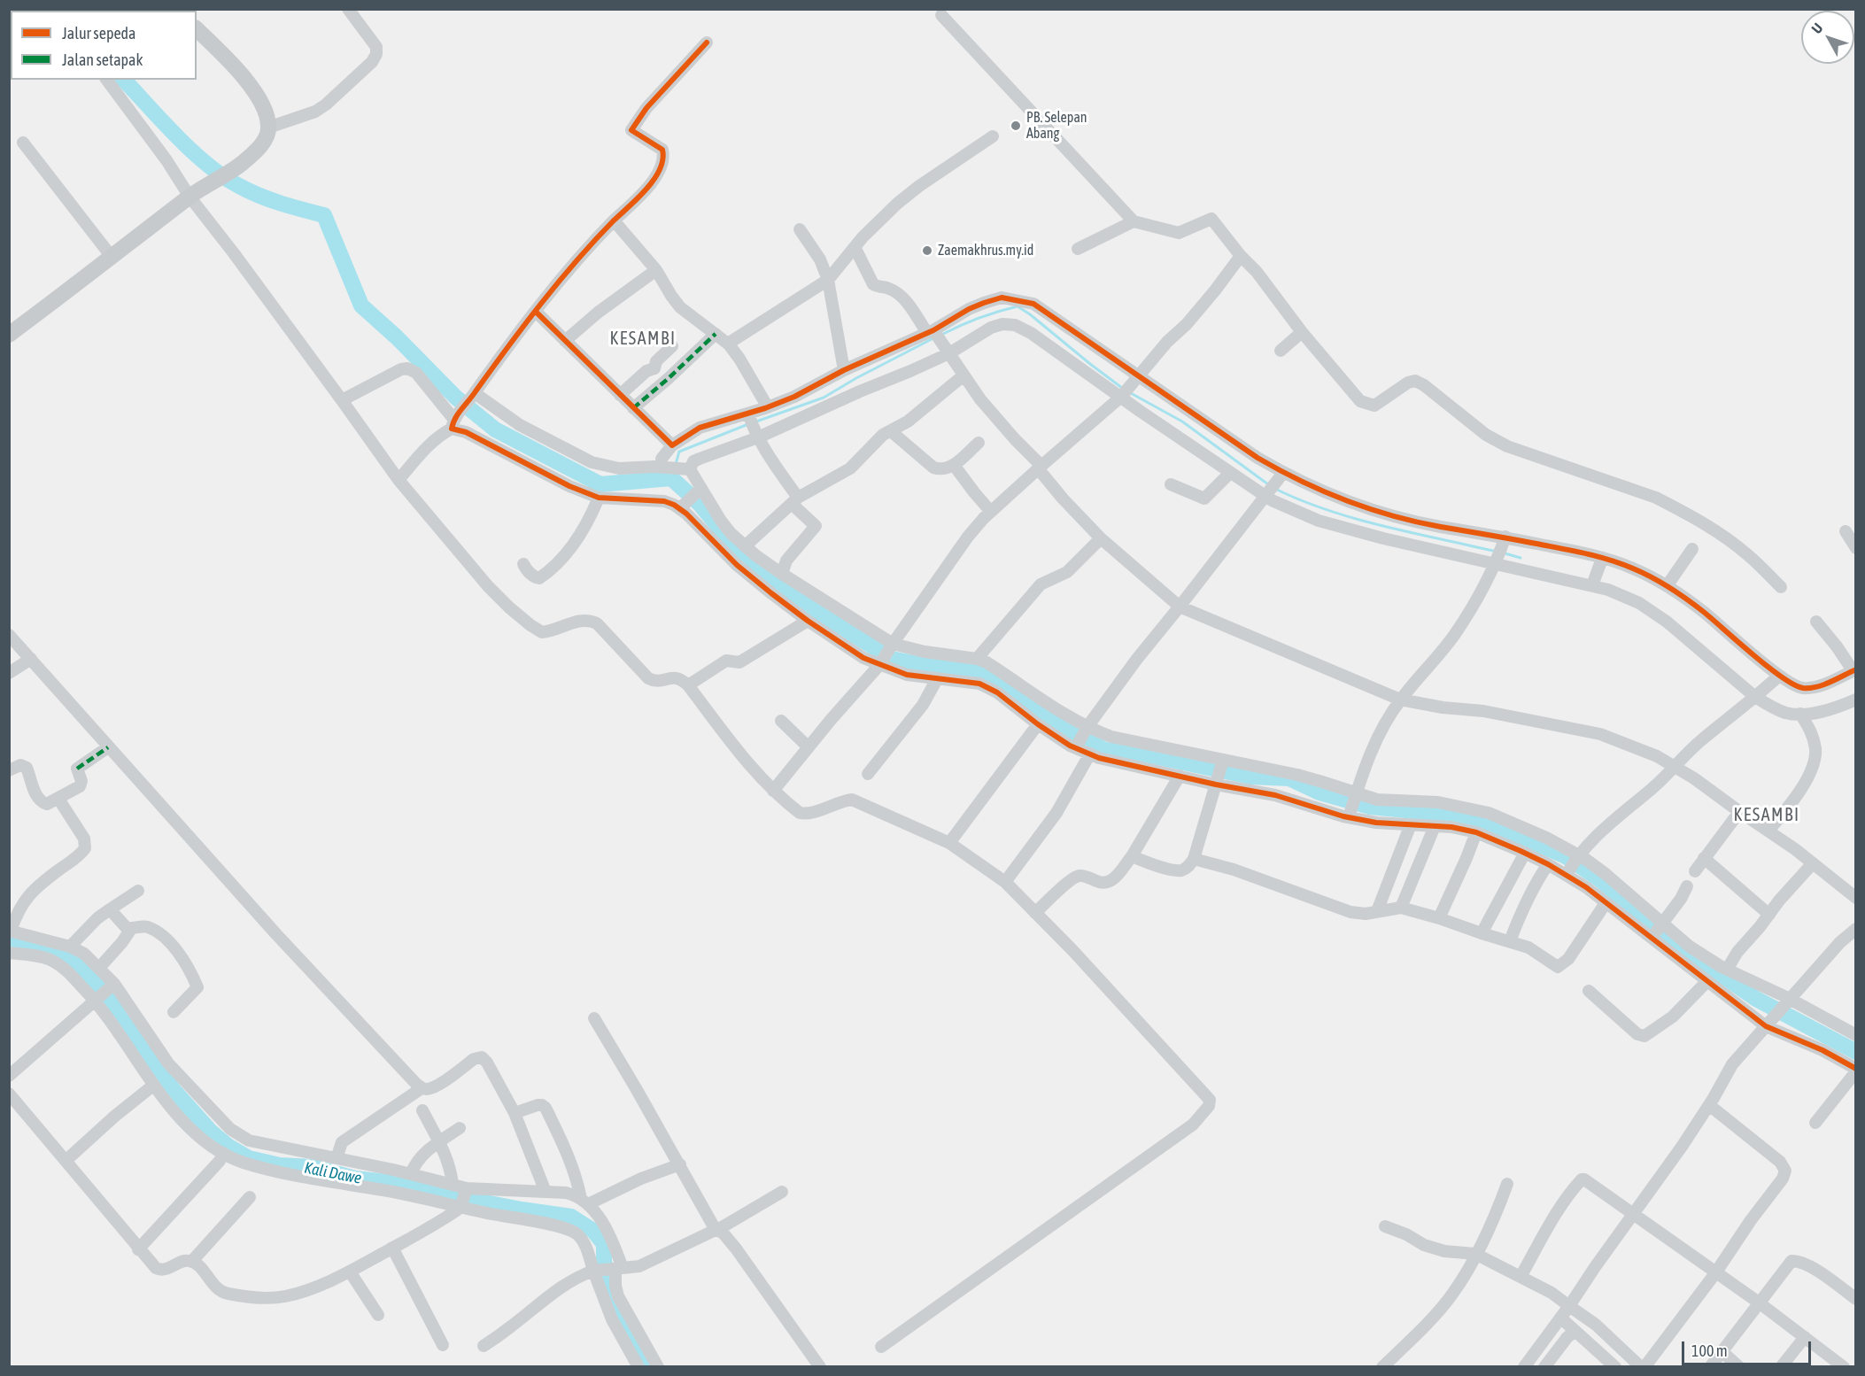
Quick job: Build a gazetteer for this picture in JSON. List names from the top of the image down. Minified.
{"districts":["KESAMBI","KESAMBI"],"water":["Kali Dawe"],"places":["PB. Selepan Abang","Zaemakhrus.my.id"],"legend":["Jalur sepeda","Jalan setapak"],"scale_bar":"100 m","north":"top left"}
